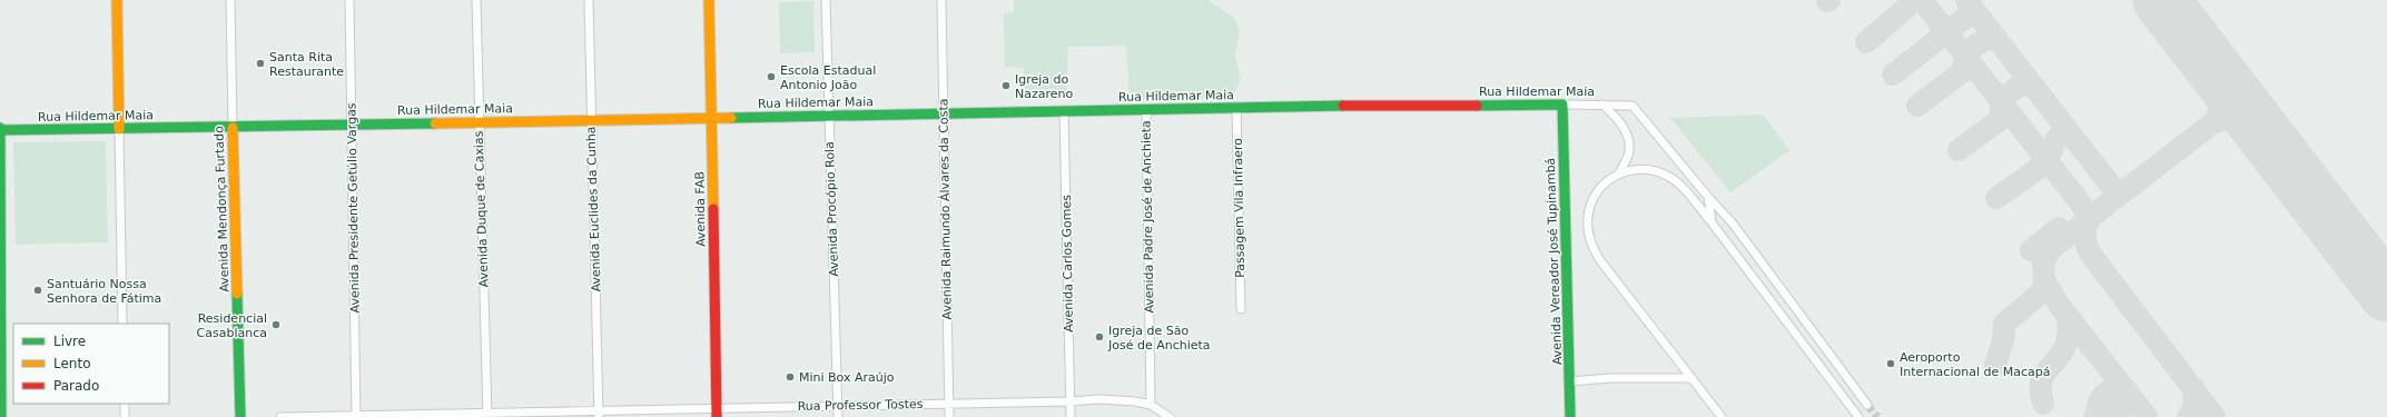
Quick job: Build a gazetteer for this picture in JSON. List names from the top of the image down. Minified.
{"streets":{"street":["Rua Hildemar Maia","Avenida Presidente Getúlio Vargas","Passagem Vila Infraero","Avenida Mendonça Furtado","Avenida Duque de Caxias","Avenida Euclides da Cunha","Avenida FAB","Avenida Procópio Rola","Avenida Raimundo Álvares da Costa","Avenida Padre José de Anchieta","Avenida Vereador José Tupinambá","Avenida Carlos Gomes","Rua Professor Tostes"]},"crossings":[["Rua Hildemar Maia","Avenida Presidente Getúlio Vargas"],["Rua Hildemar Maia","Passagem Vila Infraero"],["Rua Hildemar Maia","Avenida Mendonça Furtado"],["Rua Hildemar Maia","Avenida Duque de Caxias"],["Rua Hildemar Maia","Avenida Euclides da Cunha"],["Rua Hildemar Maia","Avenida FAB"],["Rua Hildemar Maia","Avenida Procópio Rola"],["Rua Hildemar Maia","Avenida Raimundo Álvares da Costa"],["Rua Hildemar Maia","Avenida Padre José de Anchieta"],["Rua Hildemar Maia","Avenida Vereador José Tupinambá"],["Rua Hildemar Maia","Avenida Carlos Gomes"],["Avenida Presidente Getúlio Vargas","Rua Professor Tostes"],["Avenida Duque de Caxias","Rua Professor Tostes"],["Avenida Euclides da Cunha","Rua Professor Tostes"],["Avenida FAB","Rua Professor Tostes"],["Avenida Procópio Rola","Rua Professor Tostes"],["Avenida Raimundo Álvares da Costa","Rua Professor Tostes"],["Avenida Padre José de Anchieta","Rua Professor Tostes"],["Avenida Carlos Gomes","Rua Professor Tostes"]],"places":["Santa Rita Restaurante","Escola Estadual Antonio João","Igreja do Nazareno","Santuário Nossa Senhora de Fátima","Residencial Casablanca","Igreja de São José de Anchieta","Aeroporto Internacional de Macapá","Mini Box Araújo"],"legend":["Livre","Lento","Parado"]}
